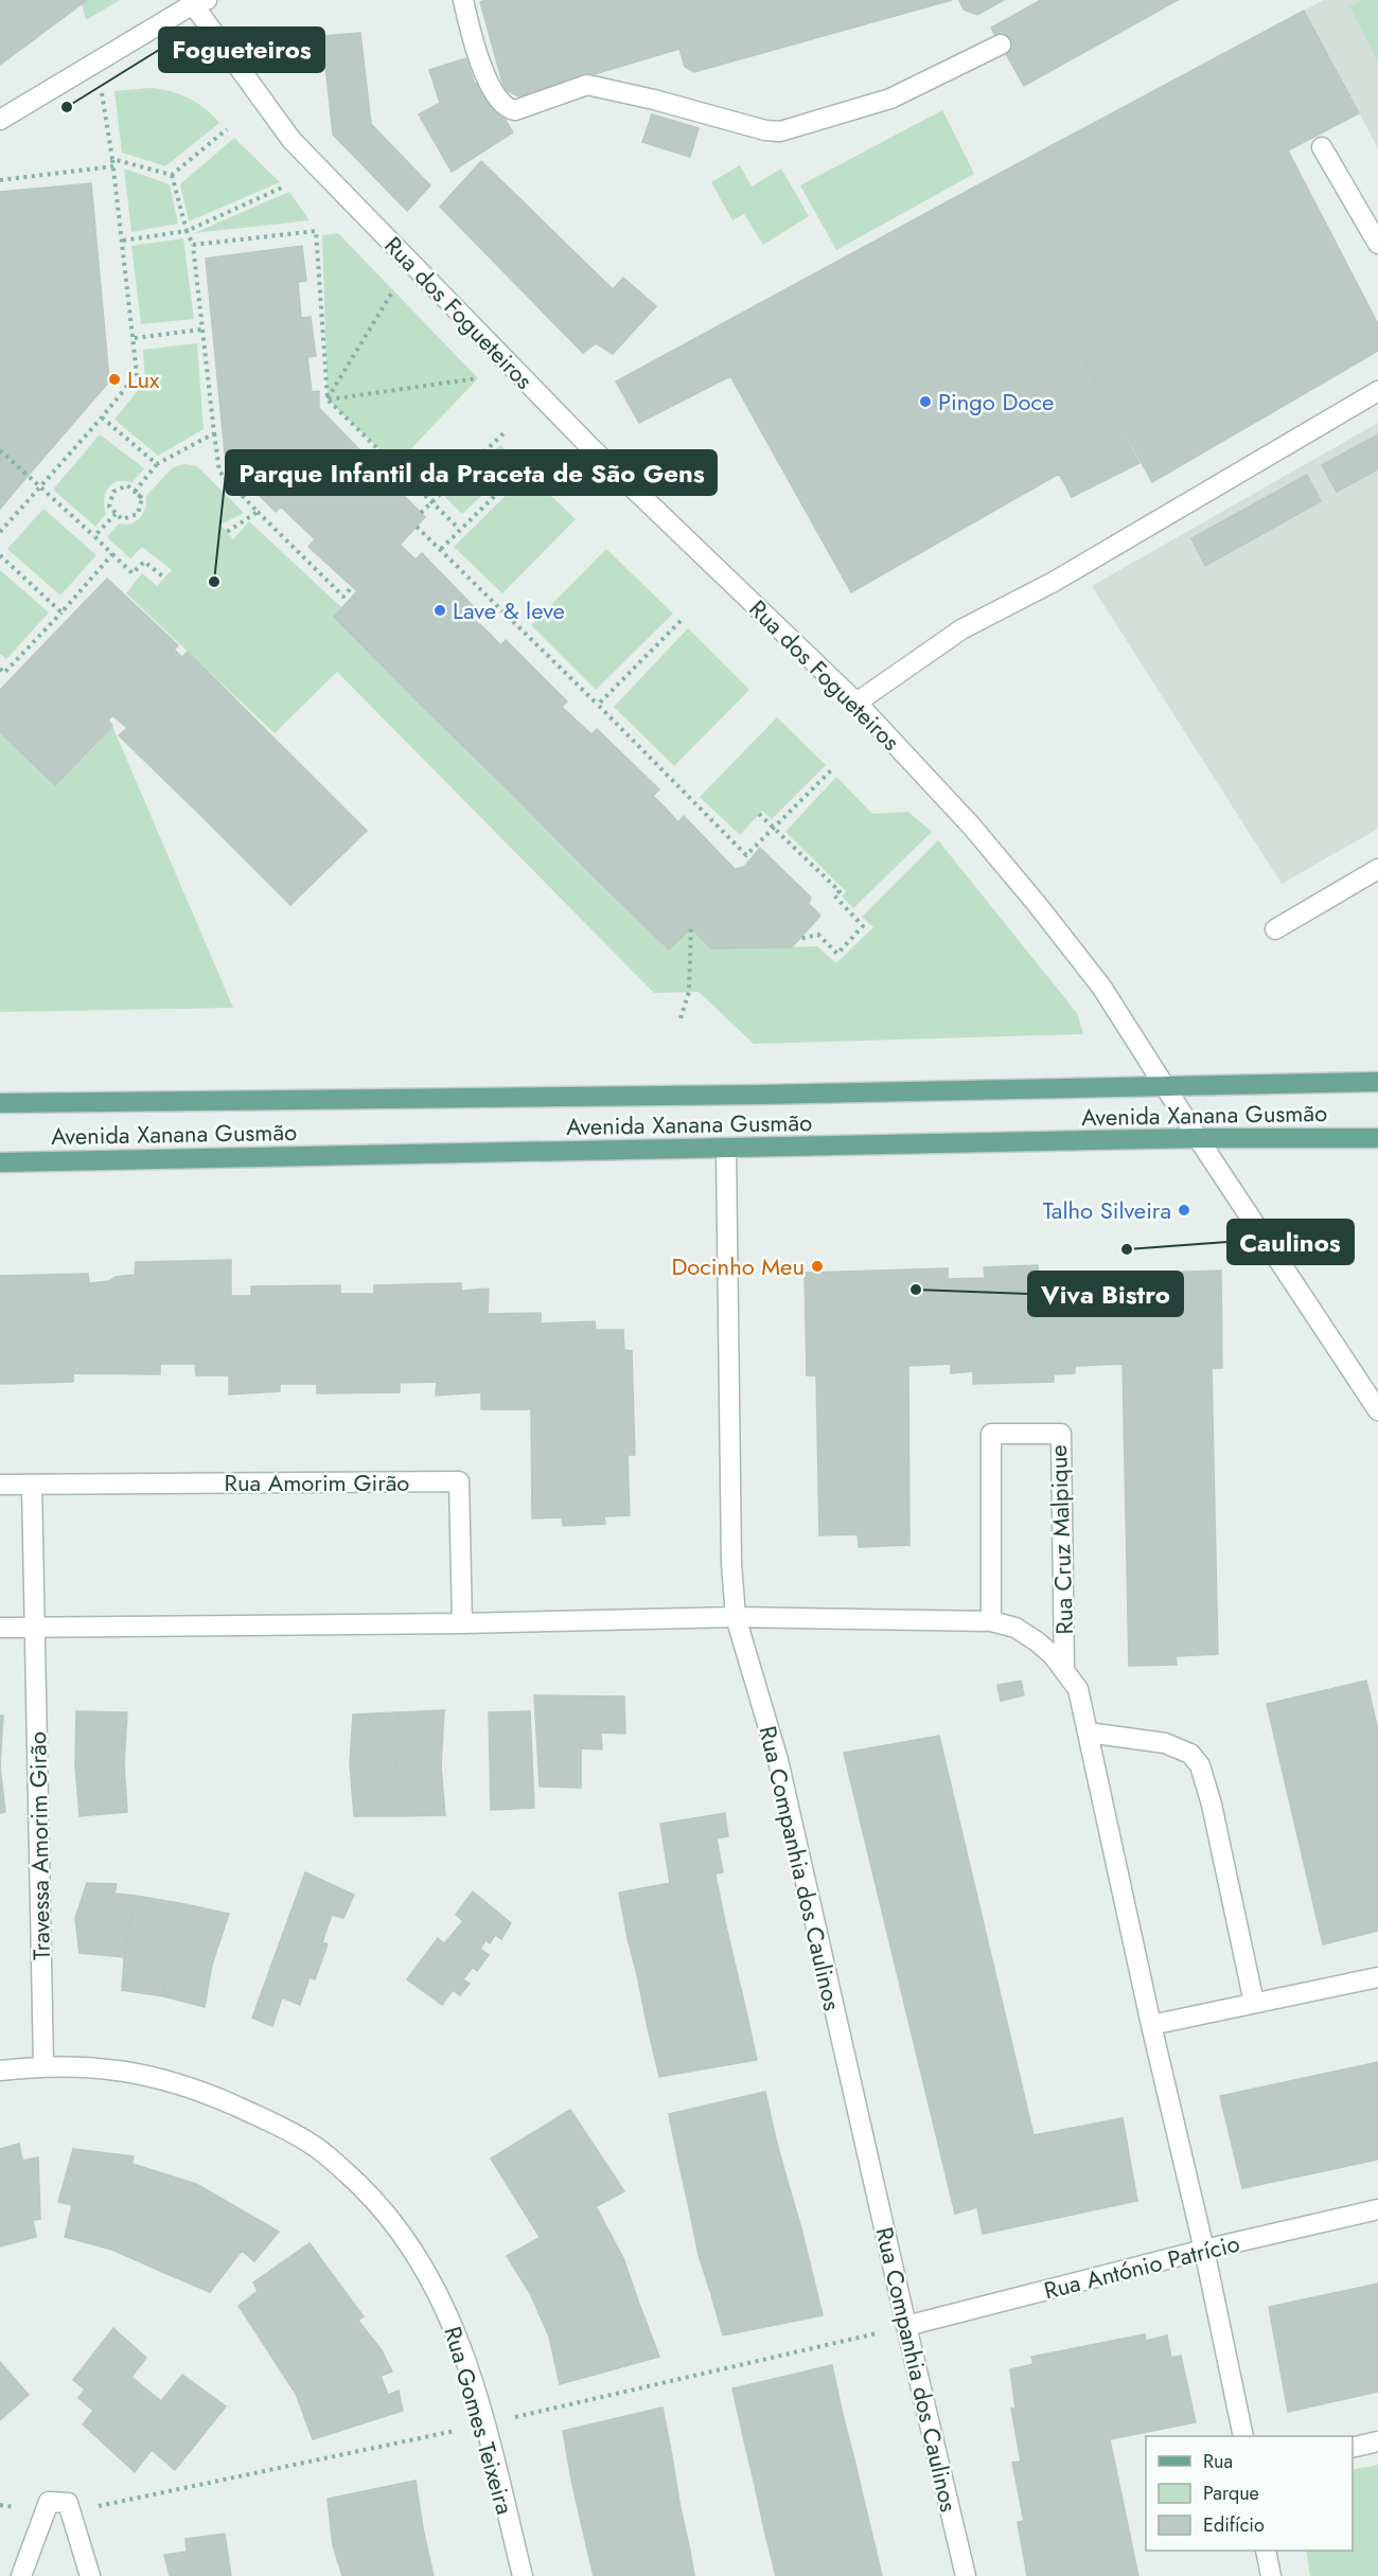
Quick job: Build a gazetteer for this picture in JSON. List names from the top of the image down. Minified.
{"streets":{"main road":["Avenida Xanana Gusmão"],"street":["Rua dos Fogueteiros","Rua Amorim Girão","Rua Cruz Malpique","Travessa Amorim Girão","Rua Companhia dos Caulinos","Rua António Patrício","Rua Gomes Teixeira"]},"crossings":[["Rua dos Fogueteiros","Avenida Xanana Gusmão"],["Avenida Xanana Gusmão","Rua Companhia dos Caulinos"],["Rua Cruz Malpique","Rua Companhia dos Caulinos"],["Rua Cruz Malpique","Rua António Patrício"],["Travessa Amorim Girão","Rua Gomes Teixeira"],["Rua Companhia dos Caulinos","Rua António Patrício"]],"places":["Fogueteiros","Lux","Pingo Doce","Parque Infantil da Praceta de São Gens","Lave & leve","Talho Silveira","Caulinos","Docinho Meu","Viva Bistro"],"legend":["Rua","Parque","Edifício"]}
